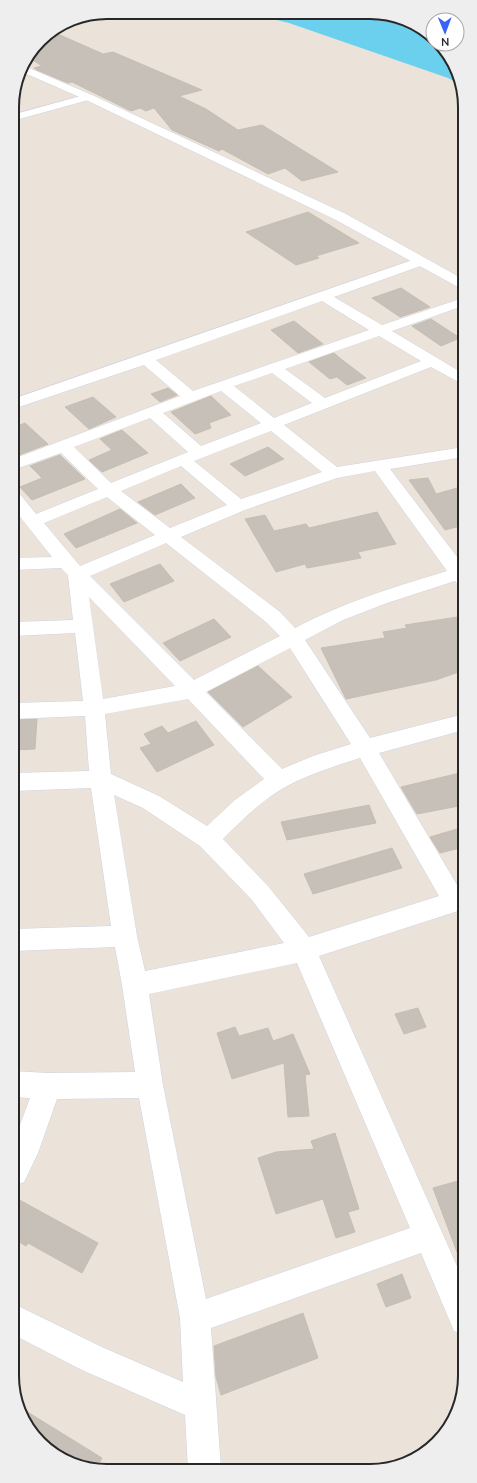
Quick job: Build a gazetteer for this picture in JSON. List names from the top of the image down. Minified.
{"north":"bottom"}
